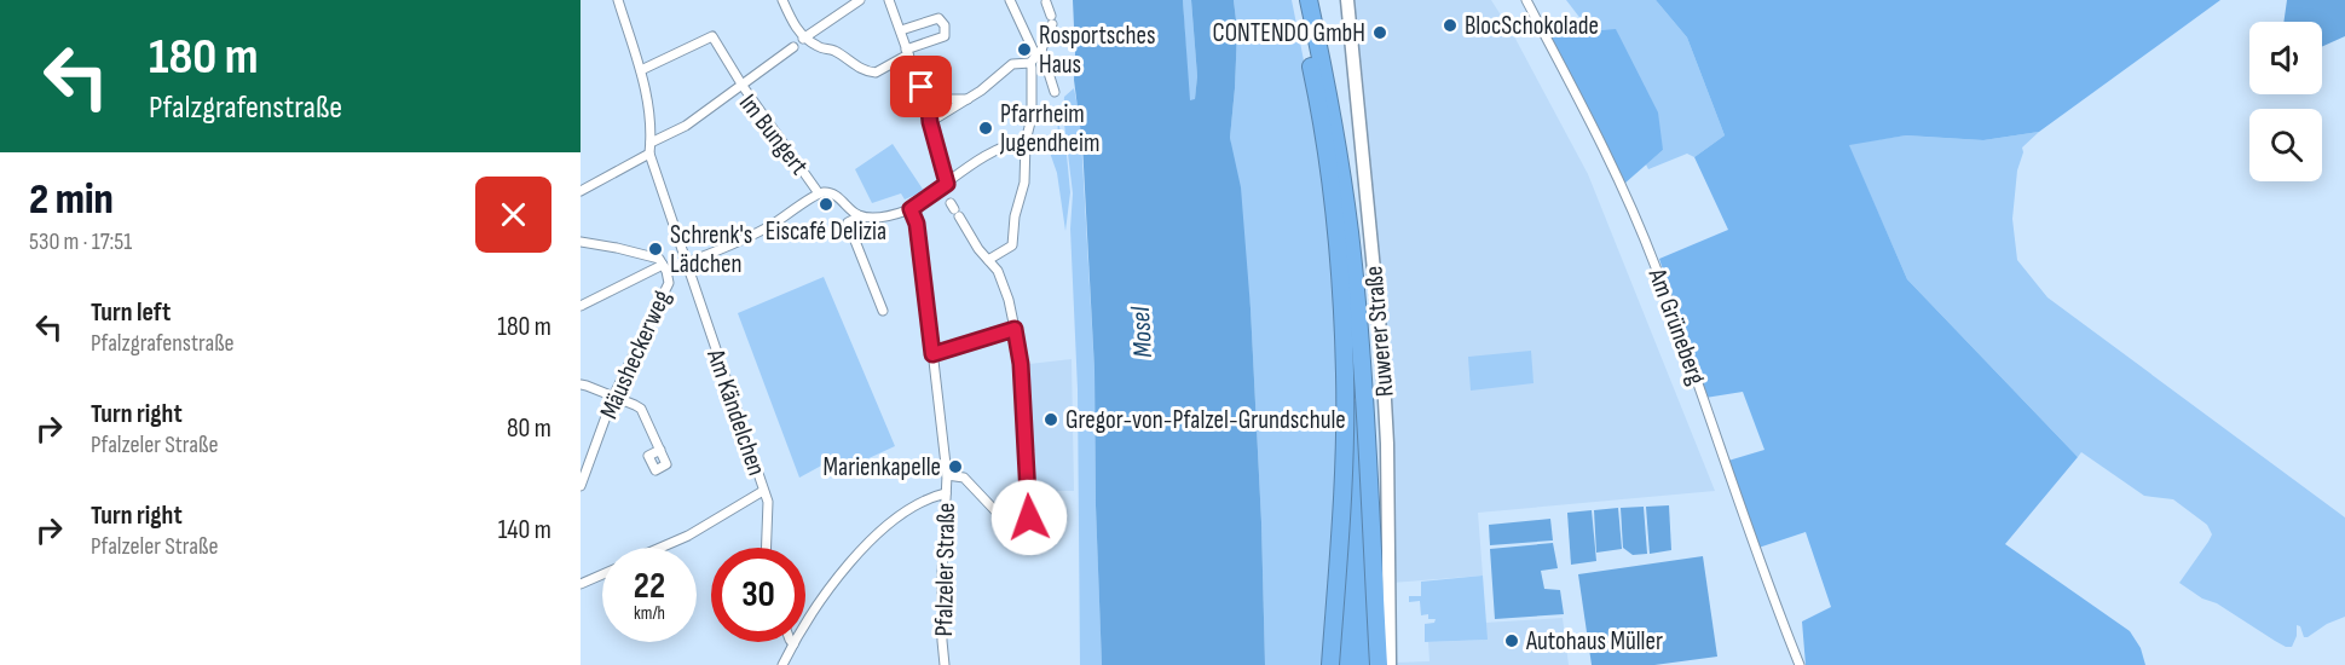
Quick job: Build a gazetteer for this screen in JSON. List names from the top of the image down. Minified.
{"streets":{"main road":["Ruwerer Straße"],"street":["Im Bungert","Am Grüneberg","Mäusheckerweg","Am Kändelchen","Pfalzeler Straße"]},"water":["Mosel"],"places":["BlocSchokolade","CONTENDO GmbH","Rosportsches Haus","Pfarrheim Jugendheim","Eiscafé Delizia","Schrenk's Lädchen","Gregor-von-Pfalzel-Grundschule","Marienkapelle","Autohaus Müller"],"page":{"turn":["180 m","Pfalzgrafenstraße"],"heading":["2 min","530 m · 17:51"],"list":[{"name":"Turn left","note":"Pfalzgrafenstraße","value":"180 m"},{"name":"Turn right","note":"Pfalzeler Straße","value":"80 m"},{"name":"Turn right","note":"Pfalzeler Straße","value":"140 m"}],"speed":"22 km/h","limit":"30"}}
